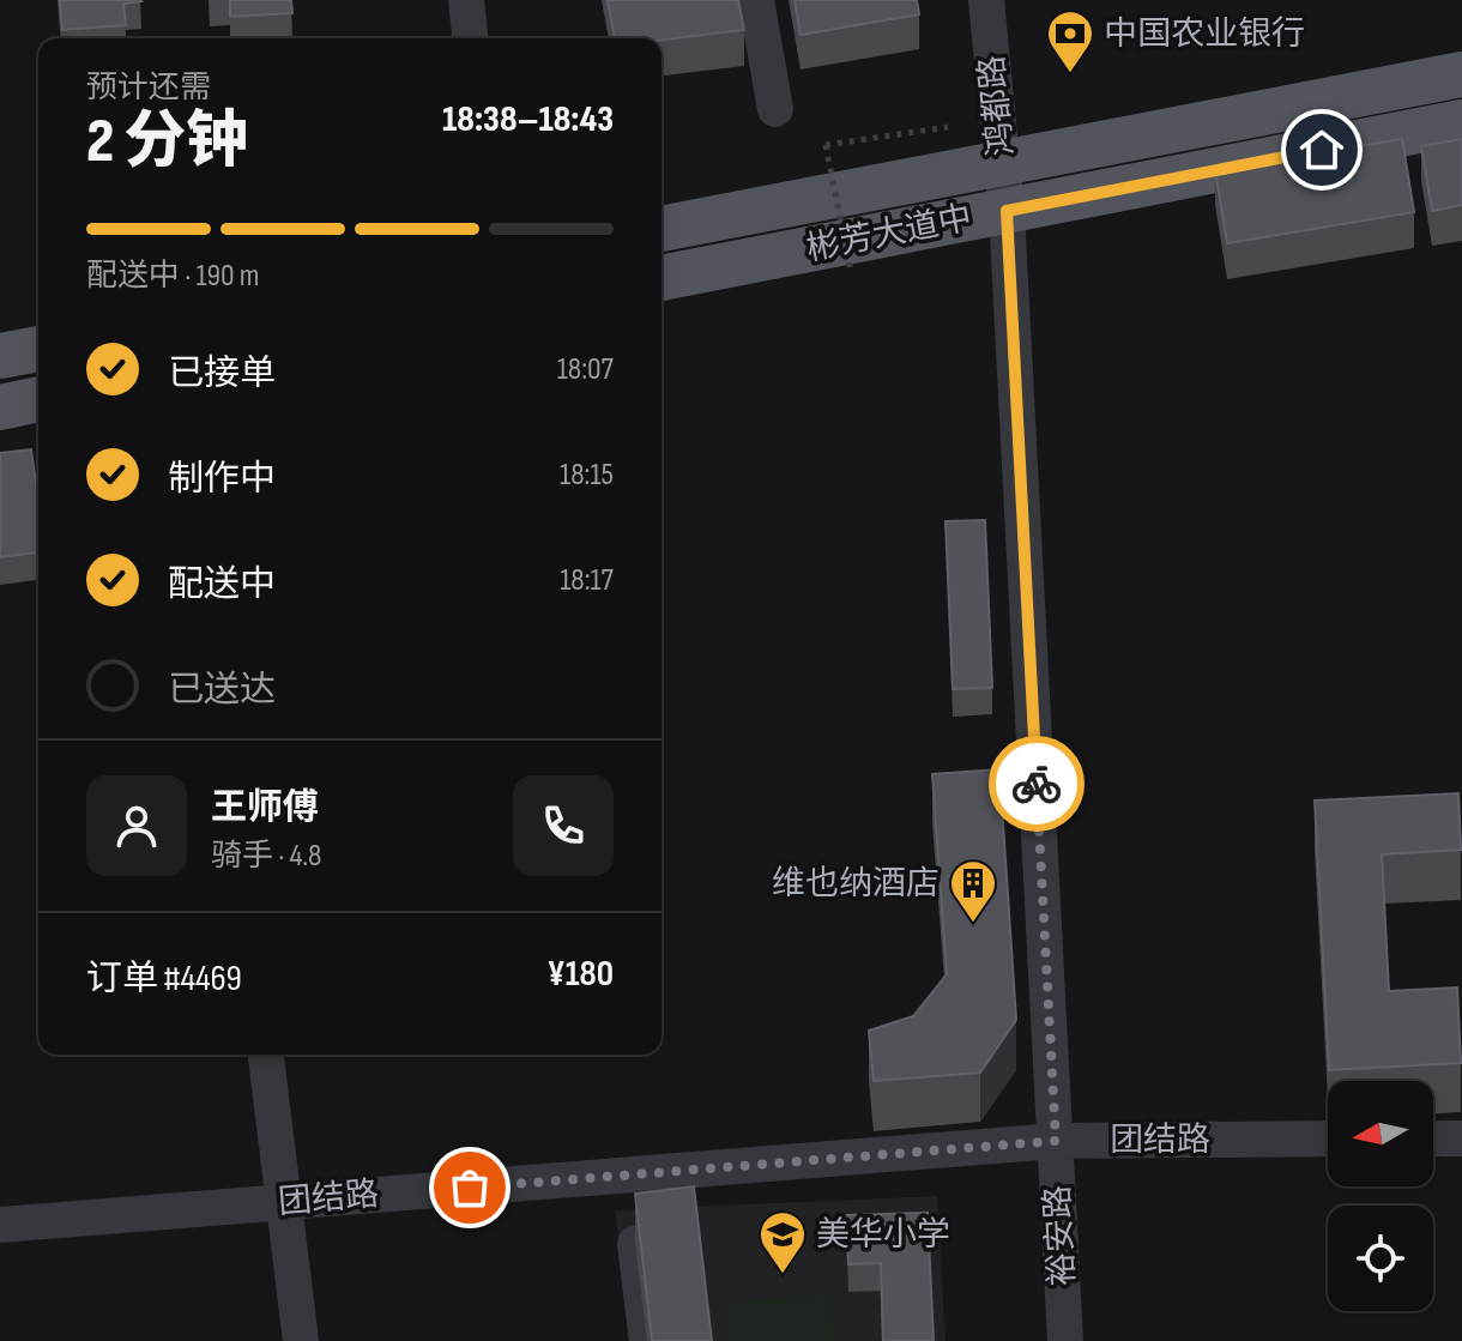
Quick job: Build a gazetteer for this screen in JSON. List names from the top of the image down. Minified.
{"streets":{"main road":["彬芳大道中"],"street":["鸿都路","团结路","裕安路"]},"crossings":[["鸿都路","彬芳大道中"],["鸿都路","裕安路"],["彬芳大道中","裕安路"],["团结路","裕安路"]],"places":{"bank":["中国农业银行"],"building":["维也纳酒店"],"school or university":["美华小学"]},"north":"left","page":{"heading":["2 分钟","预计还需","18:38–18:43"],"panel":["王师傅","骑手 · 4.8","订单 #4469","¥180"],"bar":"配送中 · 190 m","list":[["已接单","18:07"],["制作中","18:15"],["配送中","18:17"],"已送达"]}}
